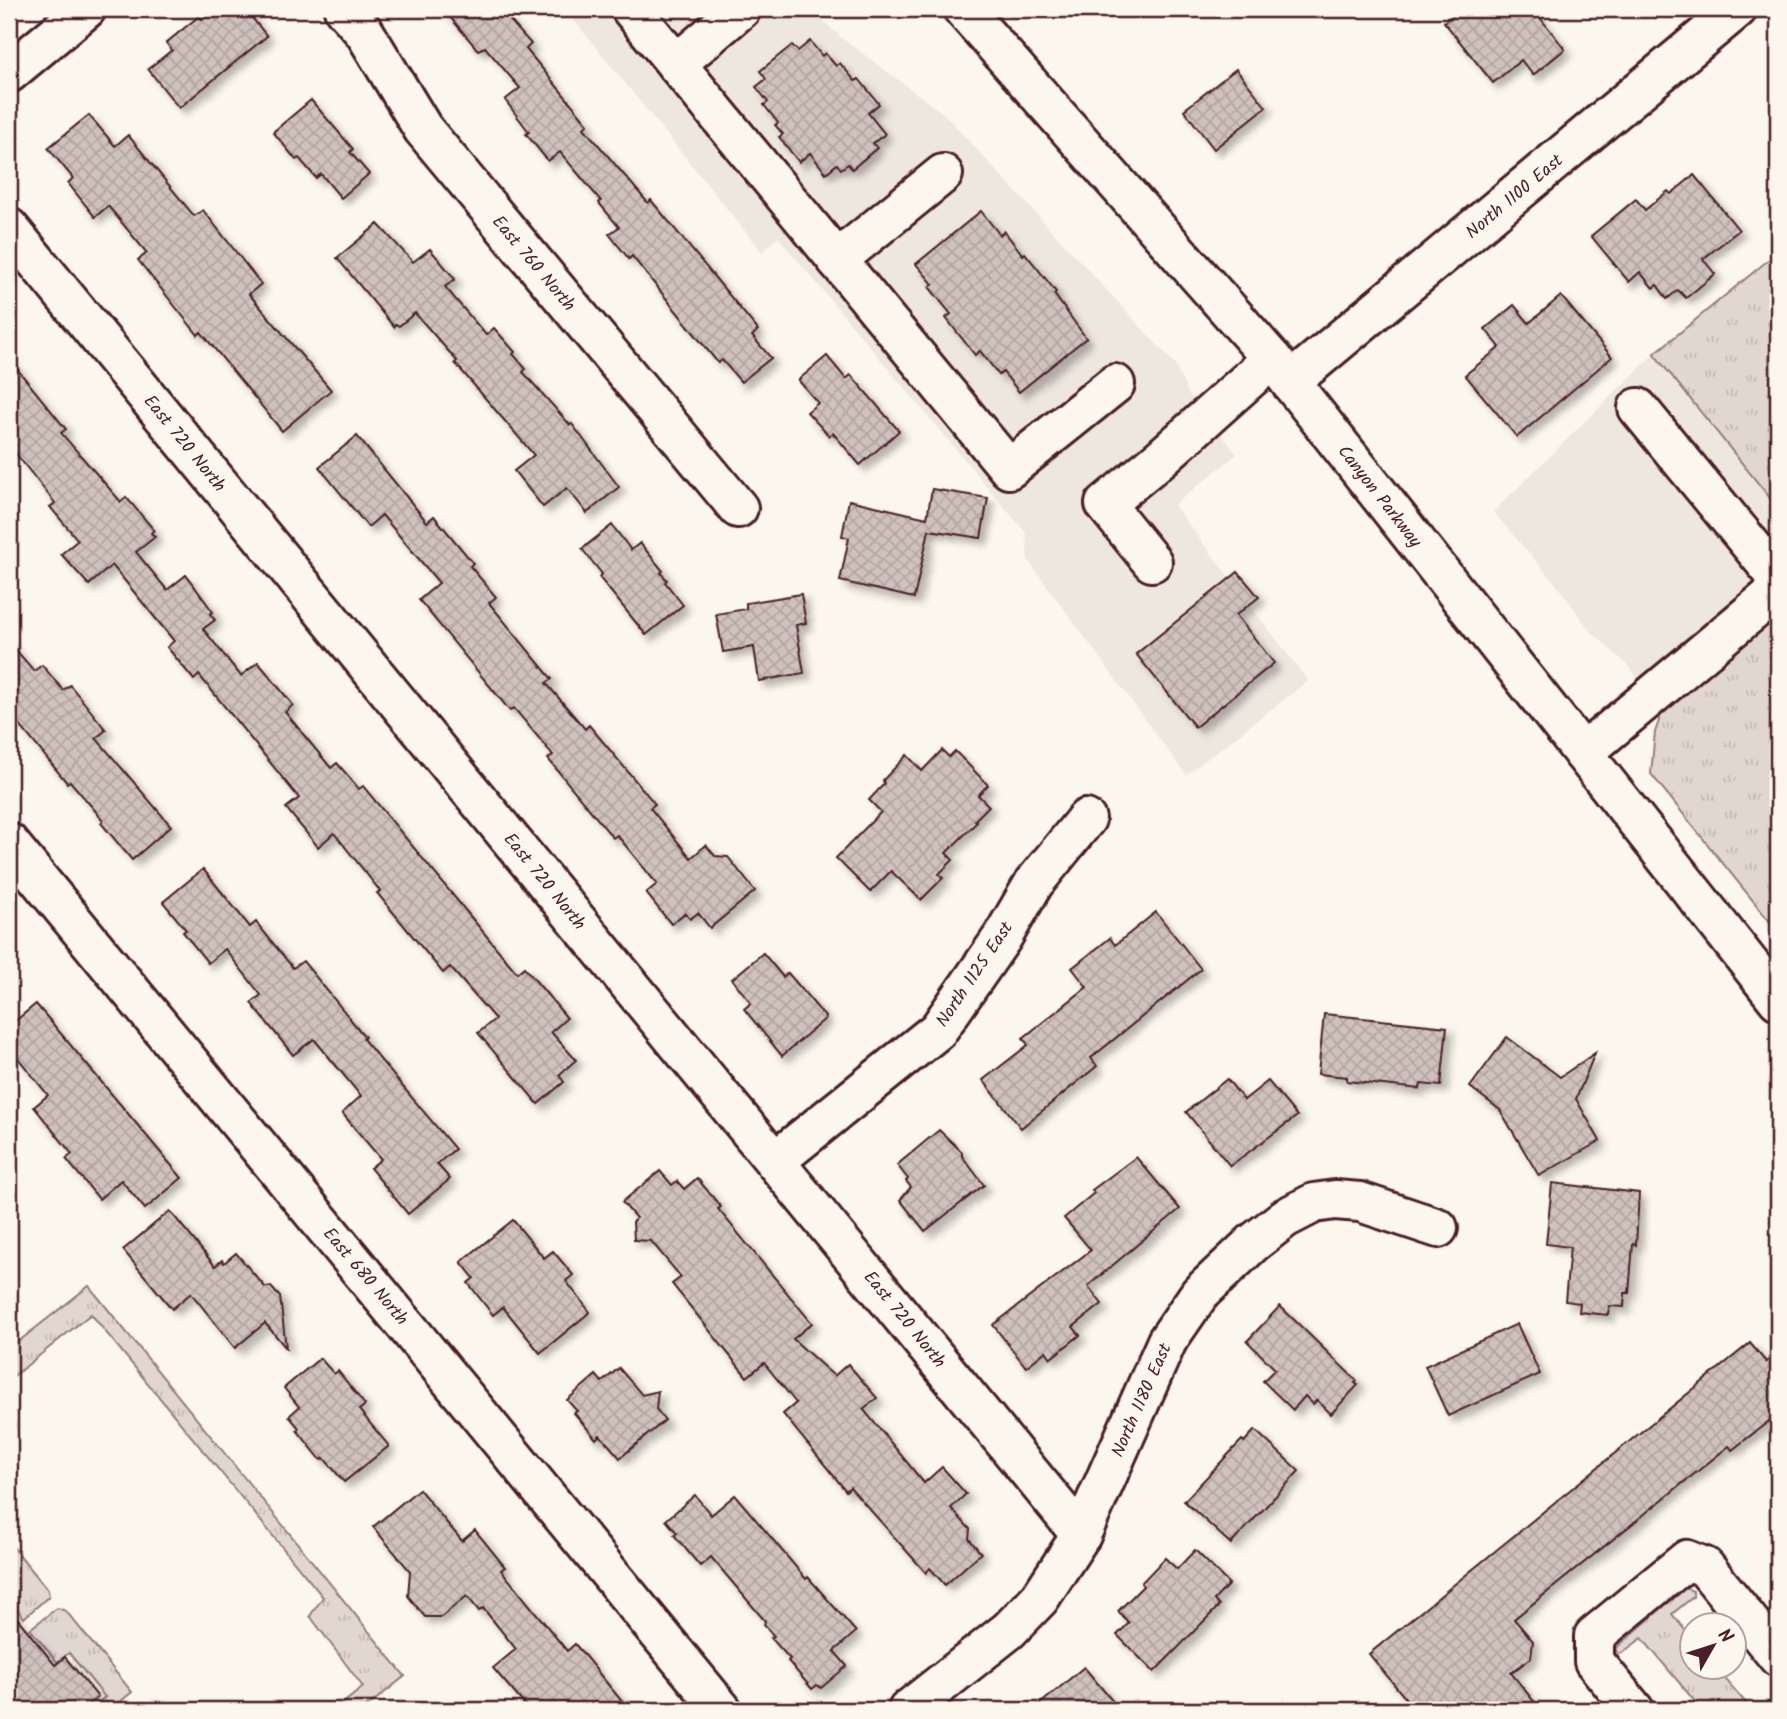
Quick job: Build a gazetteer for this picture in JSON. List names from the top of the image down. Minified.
{"streets":{"main road":["North 1100 East","East 760 North","East 720 North","Canyon Parkway","North 1125 East","East 680 North","North 1180 East"]},"crossings":[["North 1100 East","Canyon Parkway"],["East 720 North","North 1125 East"],["East 720 North","North 1180 East"]],"north":"top right"}
